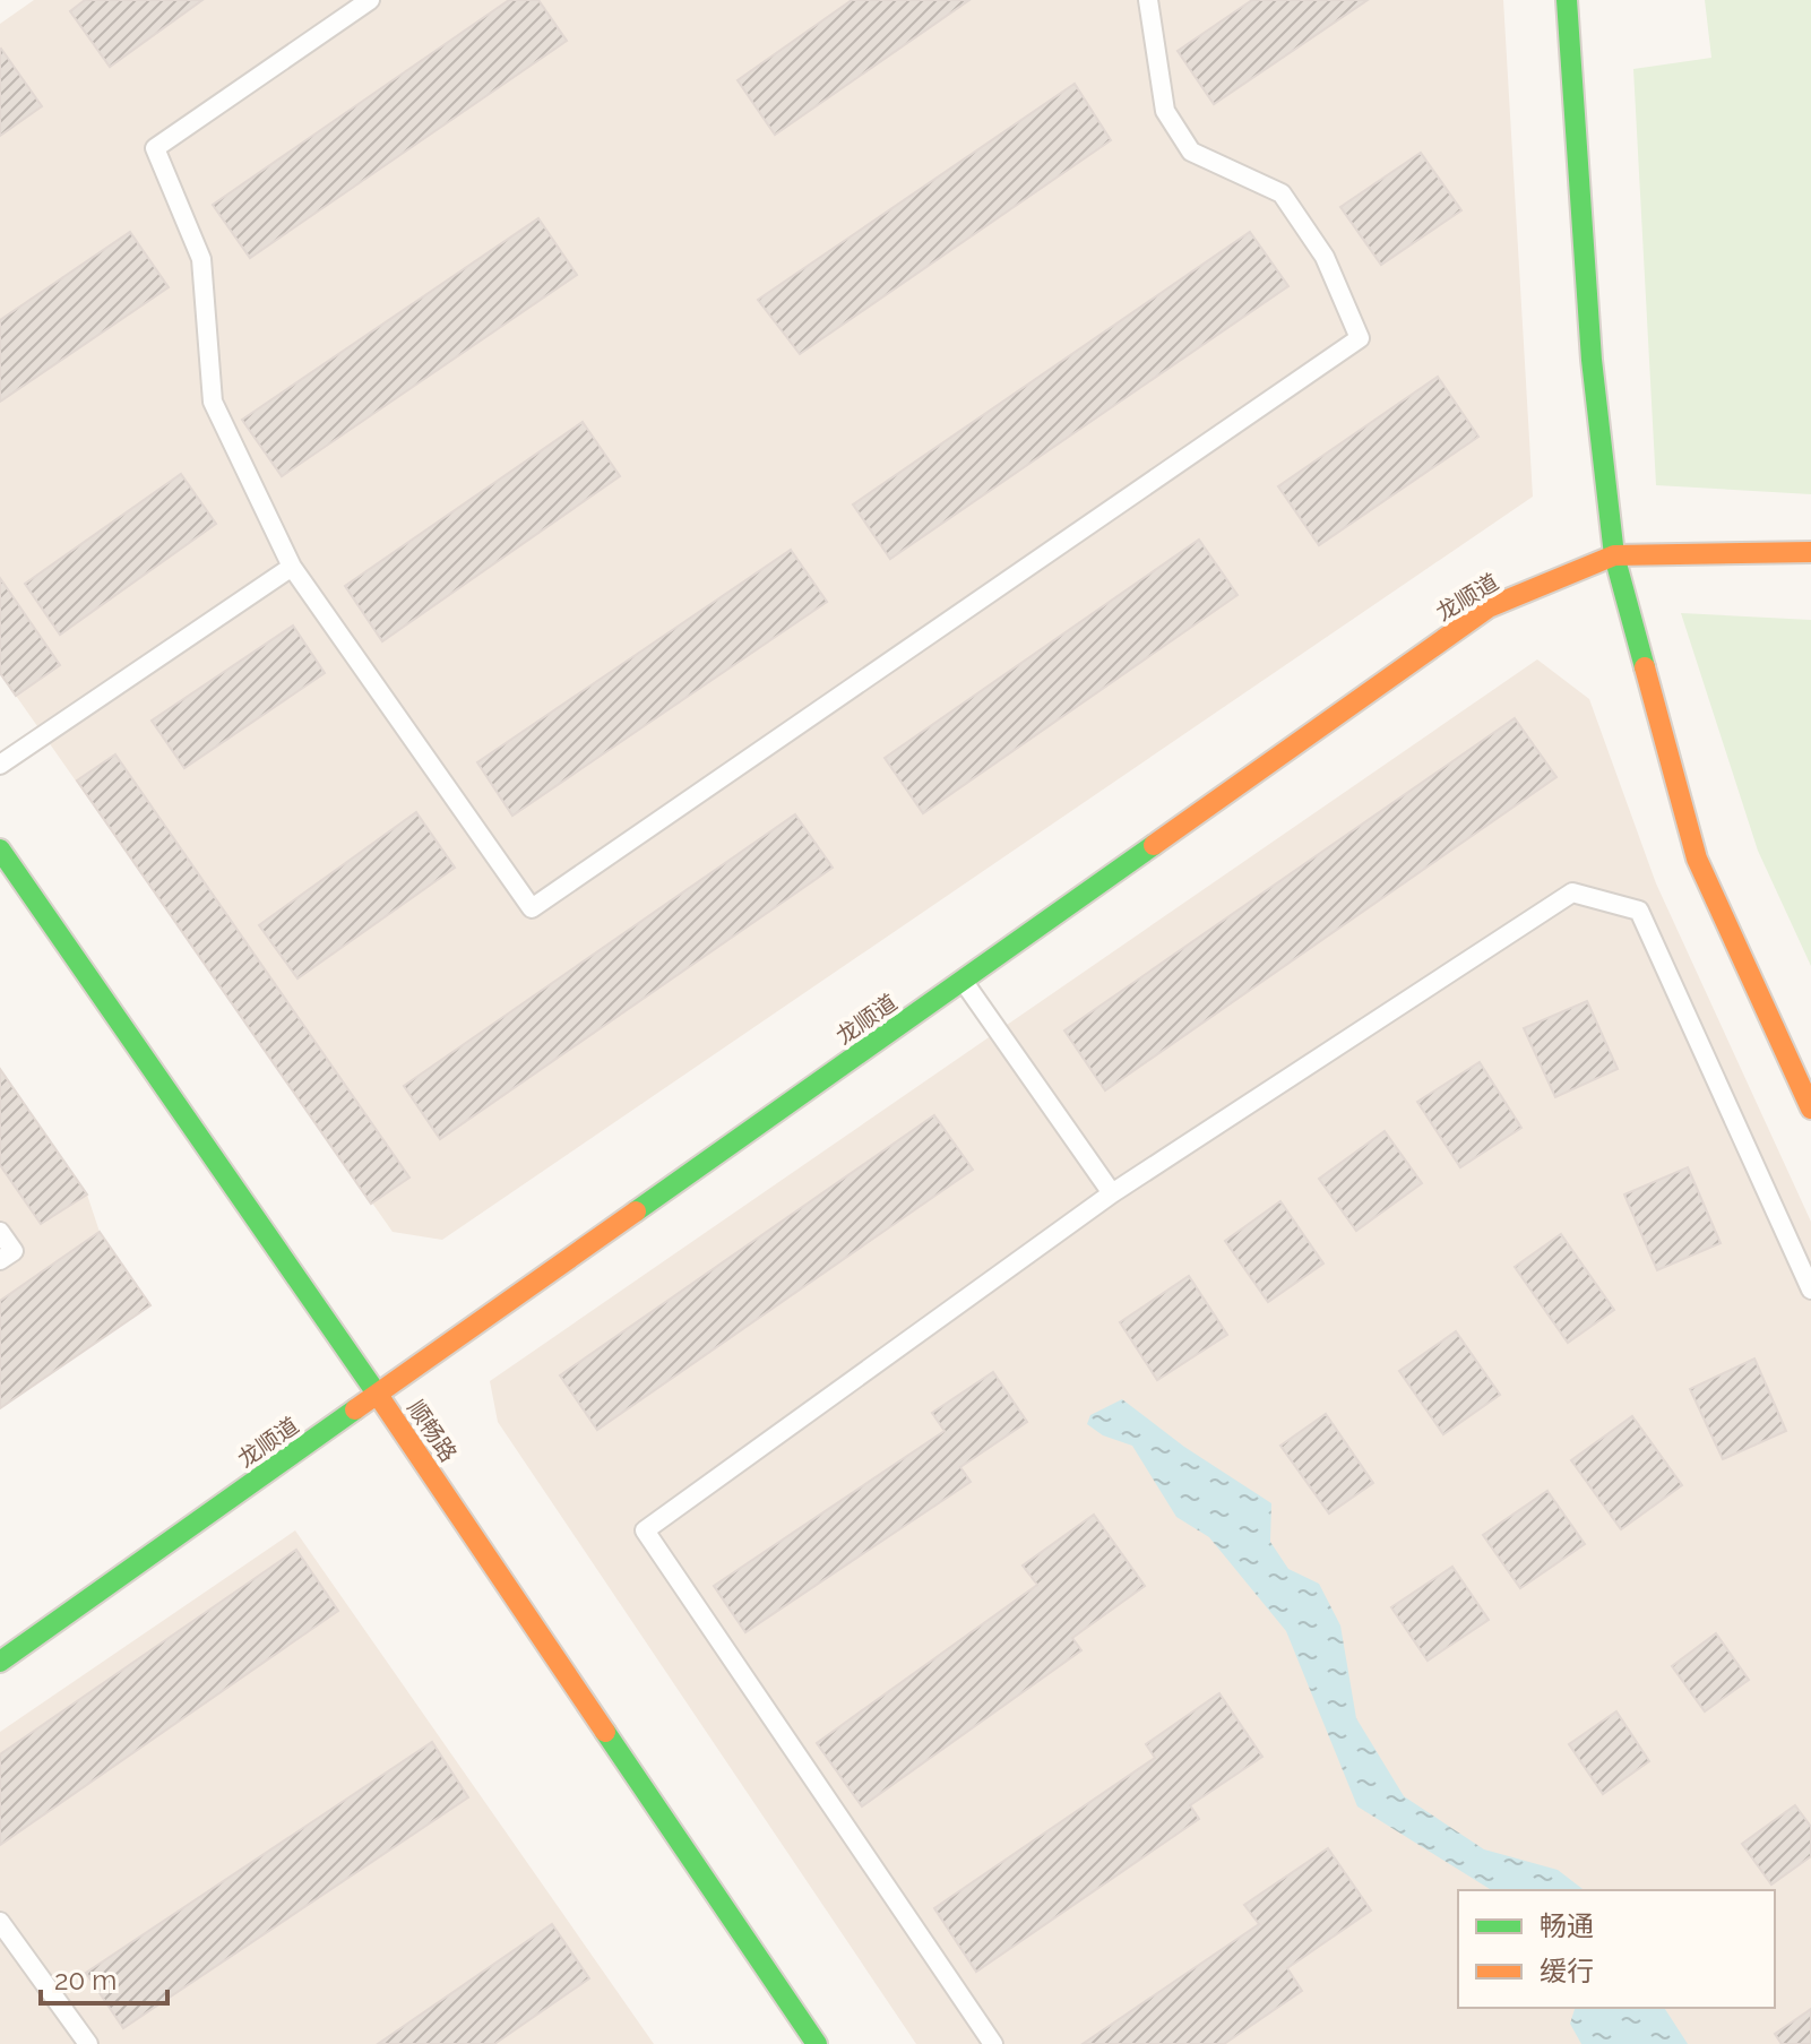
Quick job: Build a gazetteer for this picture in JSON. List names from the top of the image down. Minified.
{"streets":{"street":["龙顺道","顺畅路"]},"crossings":[["龙顺道","顺畅路"]],"legend":["畅通","缓行"],"scale_bar":"20 m"}
